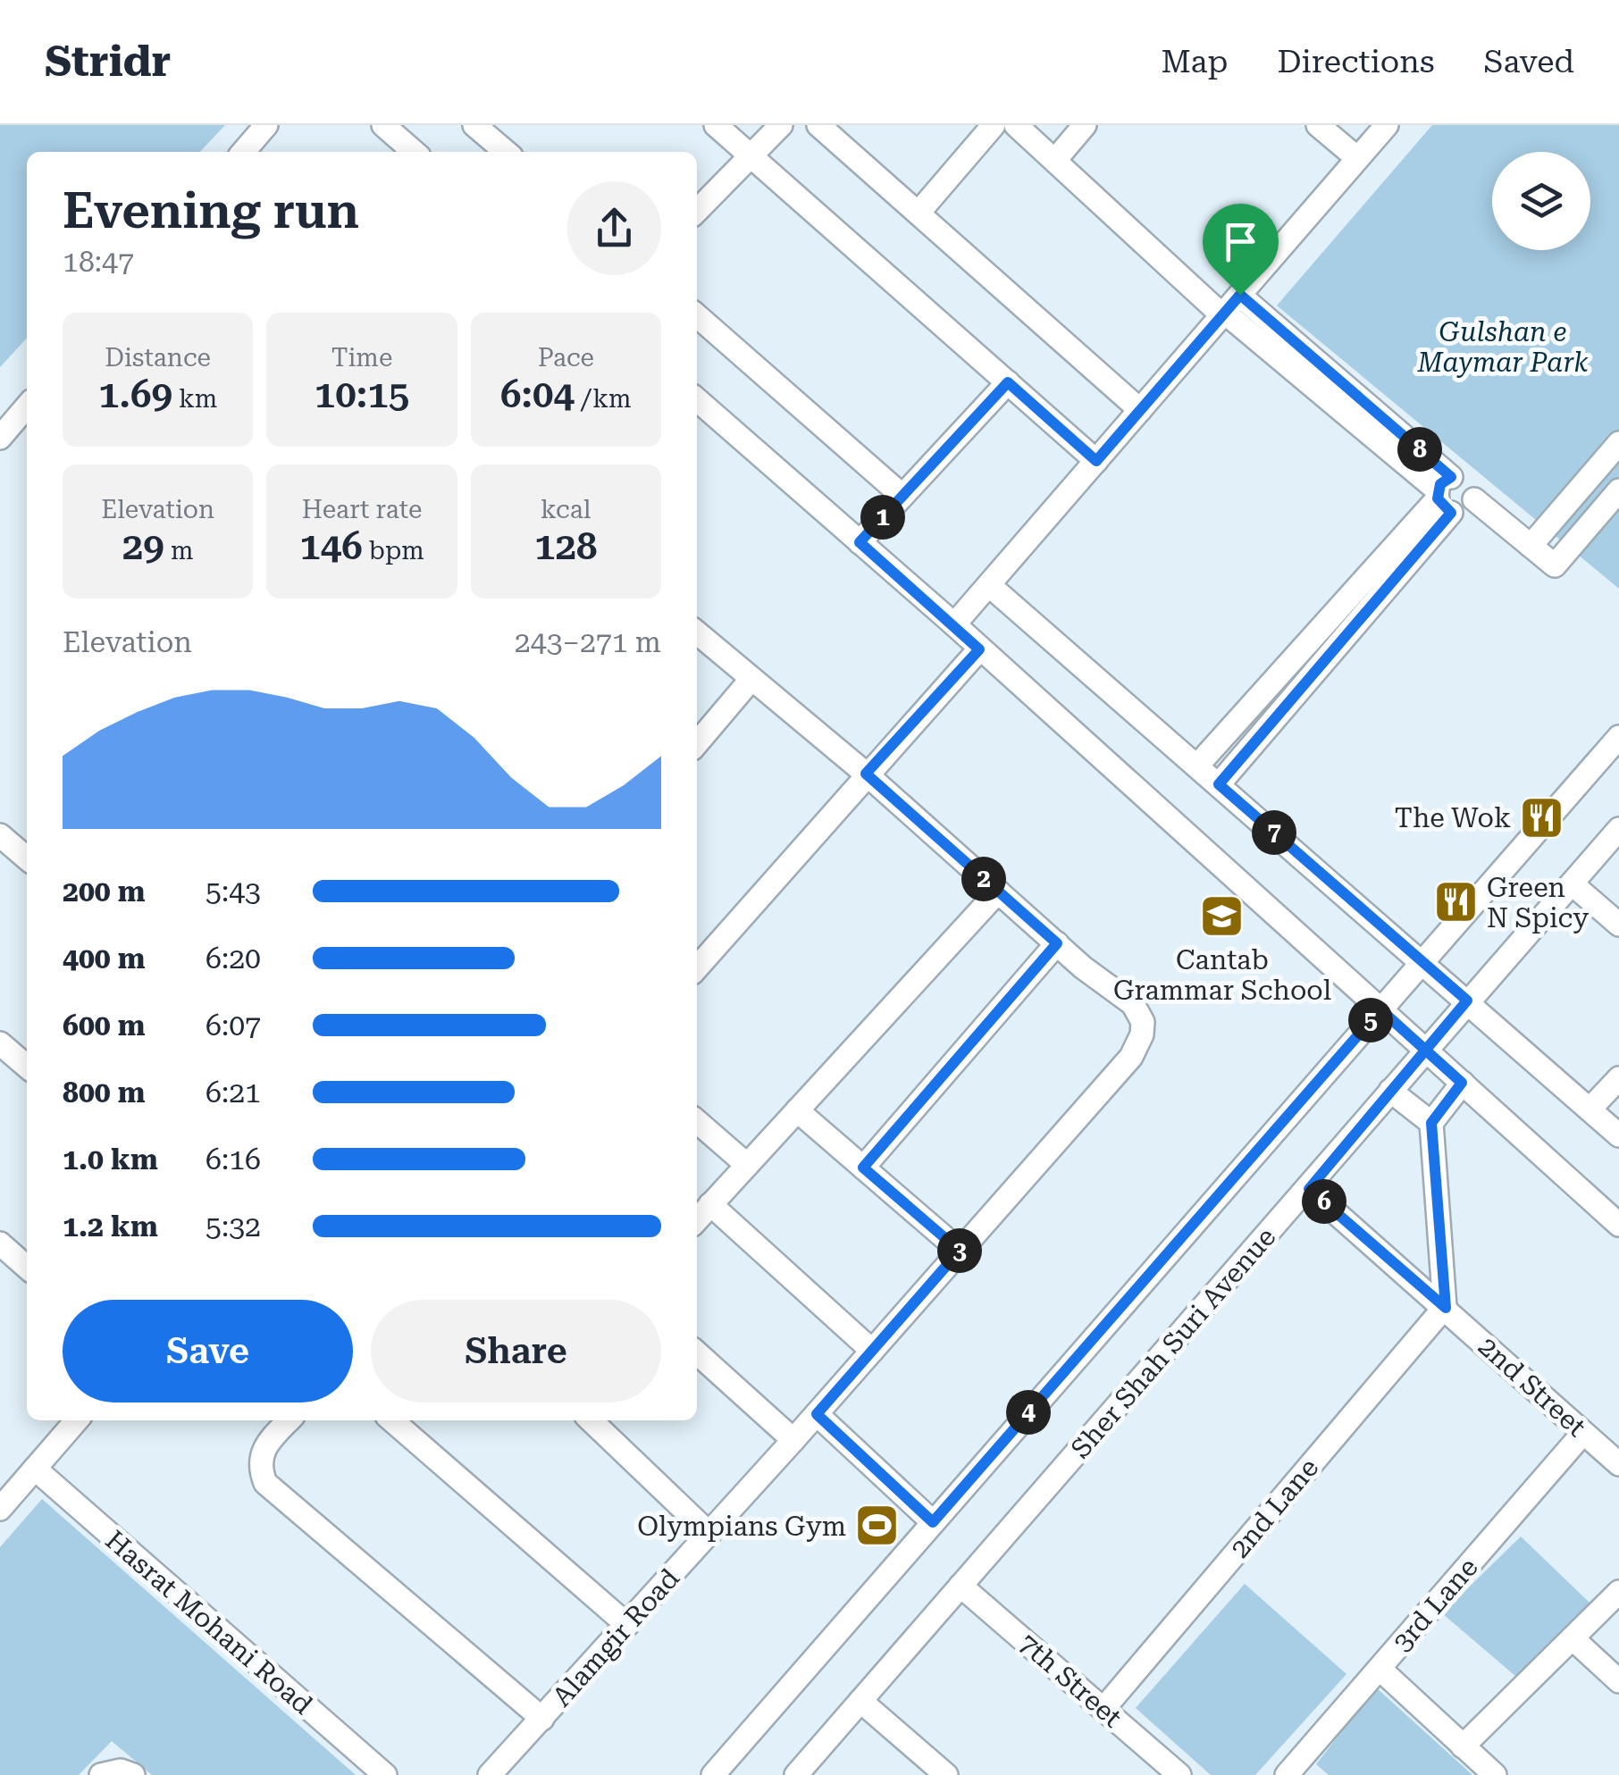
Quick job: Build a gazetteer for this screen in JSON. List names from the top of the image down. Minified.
{"streets":{"street":["Sher Shah Suri Avenue","2nd Street","2nd Lane","3rd Lane","Hasrat Mohani Road","Alamgir Road","7th Street"]},"crossings":[["Sher Shah Suri Avenue","2nd Street"],["Sher Shah Suri Avenue","7th Street"],["2nd Street","2nd Lane"],["2nd Street","3rd Lane"],["2nd Lane","7th Street"]],"parks":["Gulshan e Maymar Park"],"places":{"restaurant":["The Wok","Green N Spicy"],"school or university":["Cantab Grammar School"],"sports":["Olympians Gym"]},"page":{"header":"Stridr","nav":["Map","Directions","Saved"],"heading":["Evening run","18:47"],"stats":[["Distance","1.69 km"],["Time","10:15"],["Pace","6:04 /km"],["Elevation","29 m"],["Heart rate","146 bpm"],["kcal","128"]],"pins":["8","1","7","2","5","6","3","4"],"chart":["Elevation","243–271 m"],"list":[{"name":"200 m","note":"5:43"},{"name":"400 m","note":"6:20"},{"name":"600 m","note":"6:07"},{"name":"800 m","note":"6:21"},{"name":"1.0 km","note":"6:16"},{"name":"1.2 km","note":"5:32"}],"buttons":["Save","Share"]}}
